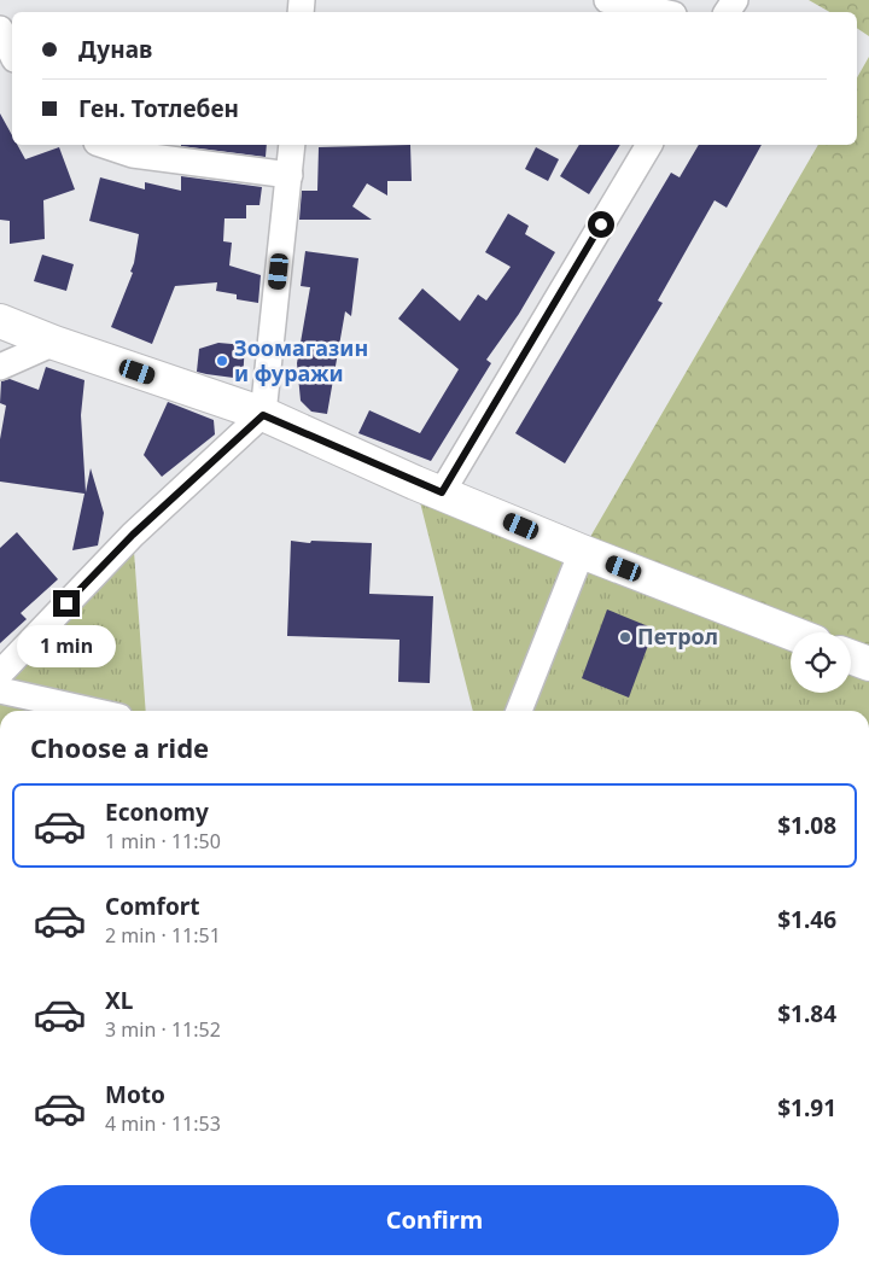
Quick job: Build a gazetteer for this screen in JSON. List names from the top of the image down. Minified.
{"places":["Зоомагазин и фуражи","Петрол"],"page":{"banner":["Дунав","Ген. Тотлебен"],"bubble":"1 min","heading":"Choose a ride","list":[{"name":"Economy","note":"1 min · 11:50","value":"$1.08"},{"name":"Comfort","note":"2 min · 11:51","value":"$1.46"},{"name":"XL","note":"3 min · 11:52","value":"$1.84"},{"name":"Moto","note":"4 min · 11:53","value":"$1.91"}],"buttons":"Confirm"}}
